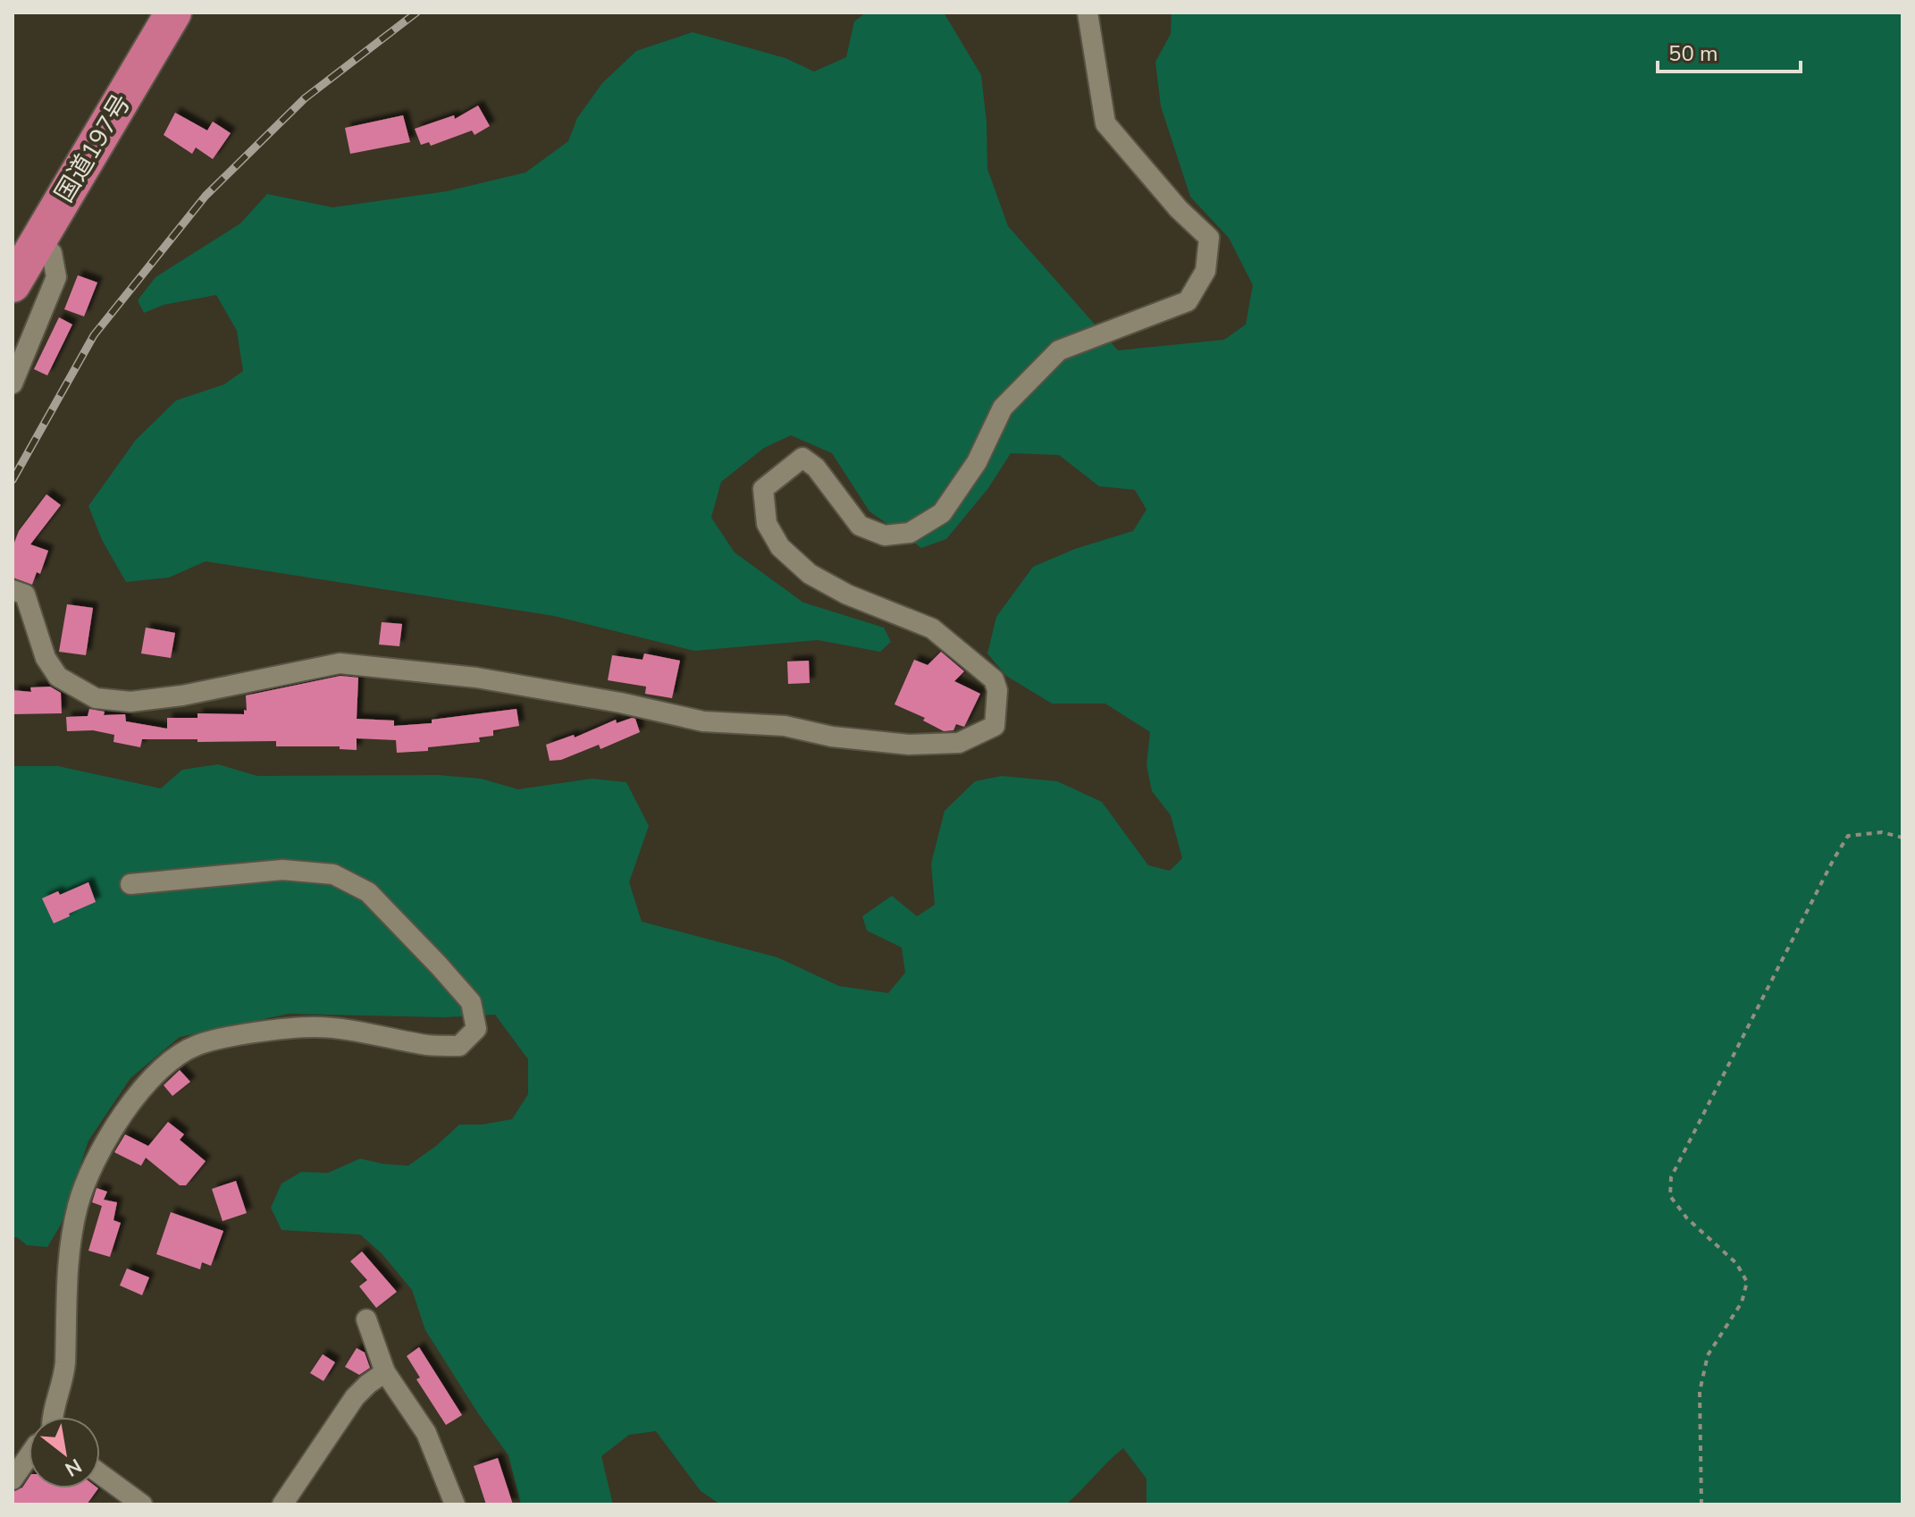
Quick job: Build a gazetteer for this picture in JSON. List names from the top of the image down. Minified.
{"streets":{"highway":["国道197号"]},"scale_bar":"50 m","north":"bottom right"}
